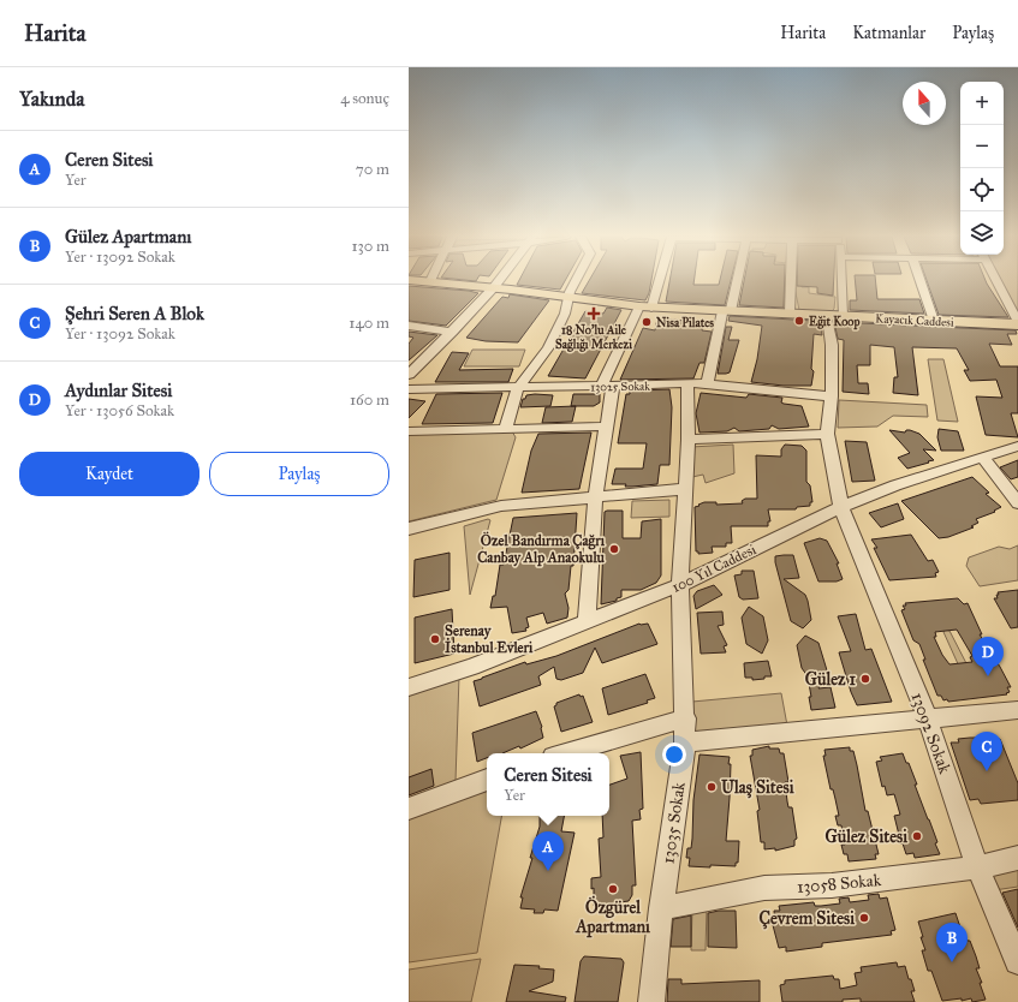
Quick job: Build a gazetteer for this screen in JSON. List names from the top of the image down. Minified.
{"streets":{"main road":["Kayacık Caddesi"],"street":["13025 Sokak","100 Yıl Caddesi","13092 Sokak","13035 Sokak","13058 Sokak"]},"crossings":[["Kayacık Caddesi","13092 Sokak"],["13025 Sokak","13092 Sokak"],["13025 Sokak","13035 Sokak"],["100 Yıl Caddesi","13092 Sokak"],["100 Yıl Caddesi","13035 Sokak"],["13092 Sokak","13058 Sokak"],["13035 Sokak","13058 Sokak"]],"places":{"health":["18 No'lu Aile Sağlığı Merkezi"],"other":["Eğit Koop","Nisa Pilates","Özel Bandırma Çağrı Canbay Alp Anaokulu","Serenay İstanbul Evleri","Gülez 1","Ulaş Sitesi","Gülez Sitesi","Özgürel Apartmanı","Çevrem Sitesi"]},"north":"top","page":{"header":"Harita","nav":["Harita","Katmanlar","Paylaş"],"heading":["Yakında","4 sonuç"],"map_buttons":["+","−"],"list":[{"mark":"A","name":"Ceren Sitesi","note":"Yer","value":"70 m"},{"mark":"B","name":"Gülez Apartmanı","note":"Yer · 13092 Sokak","value":"130 m"},{"mark":"C","name":"Şehri Seren A Blok","note":"Yer · 13092 Sokak","value":"140 m"},{"mark":"D","name":"Aydınlar Sitesi","note":"Yer · 13056 Sokak","value":"160 m"}],"buttons":["Kaydet","Paylaş"],"pins":["D","C","A","B"],"popup":["Ceren Sitesi","Yer"]}}
